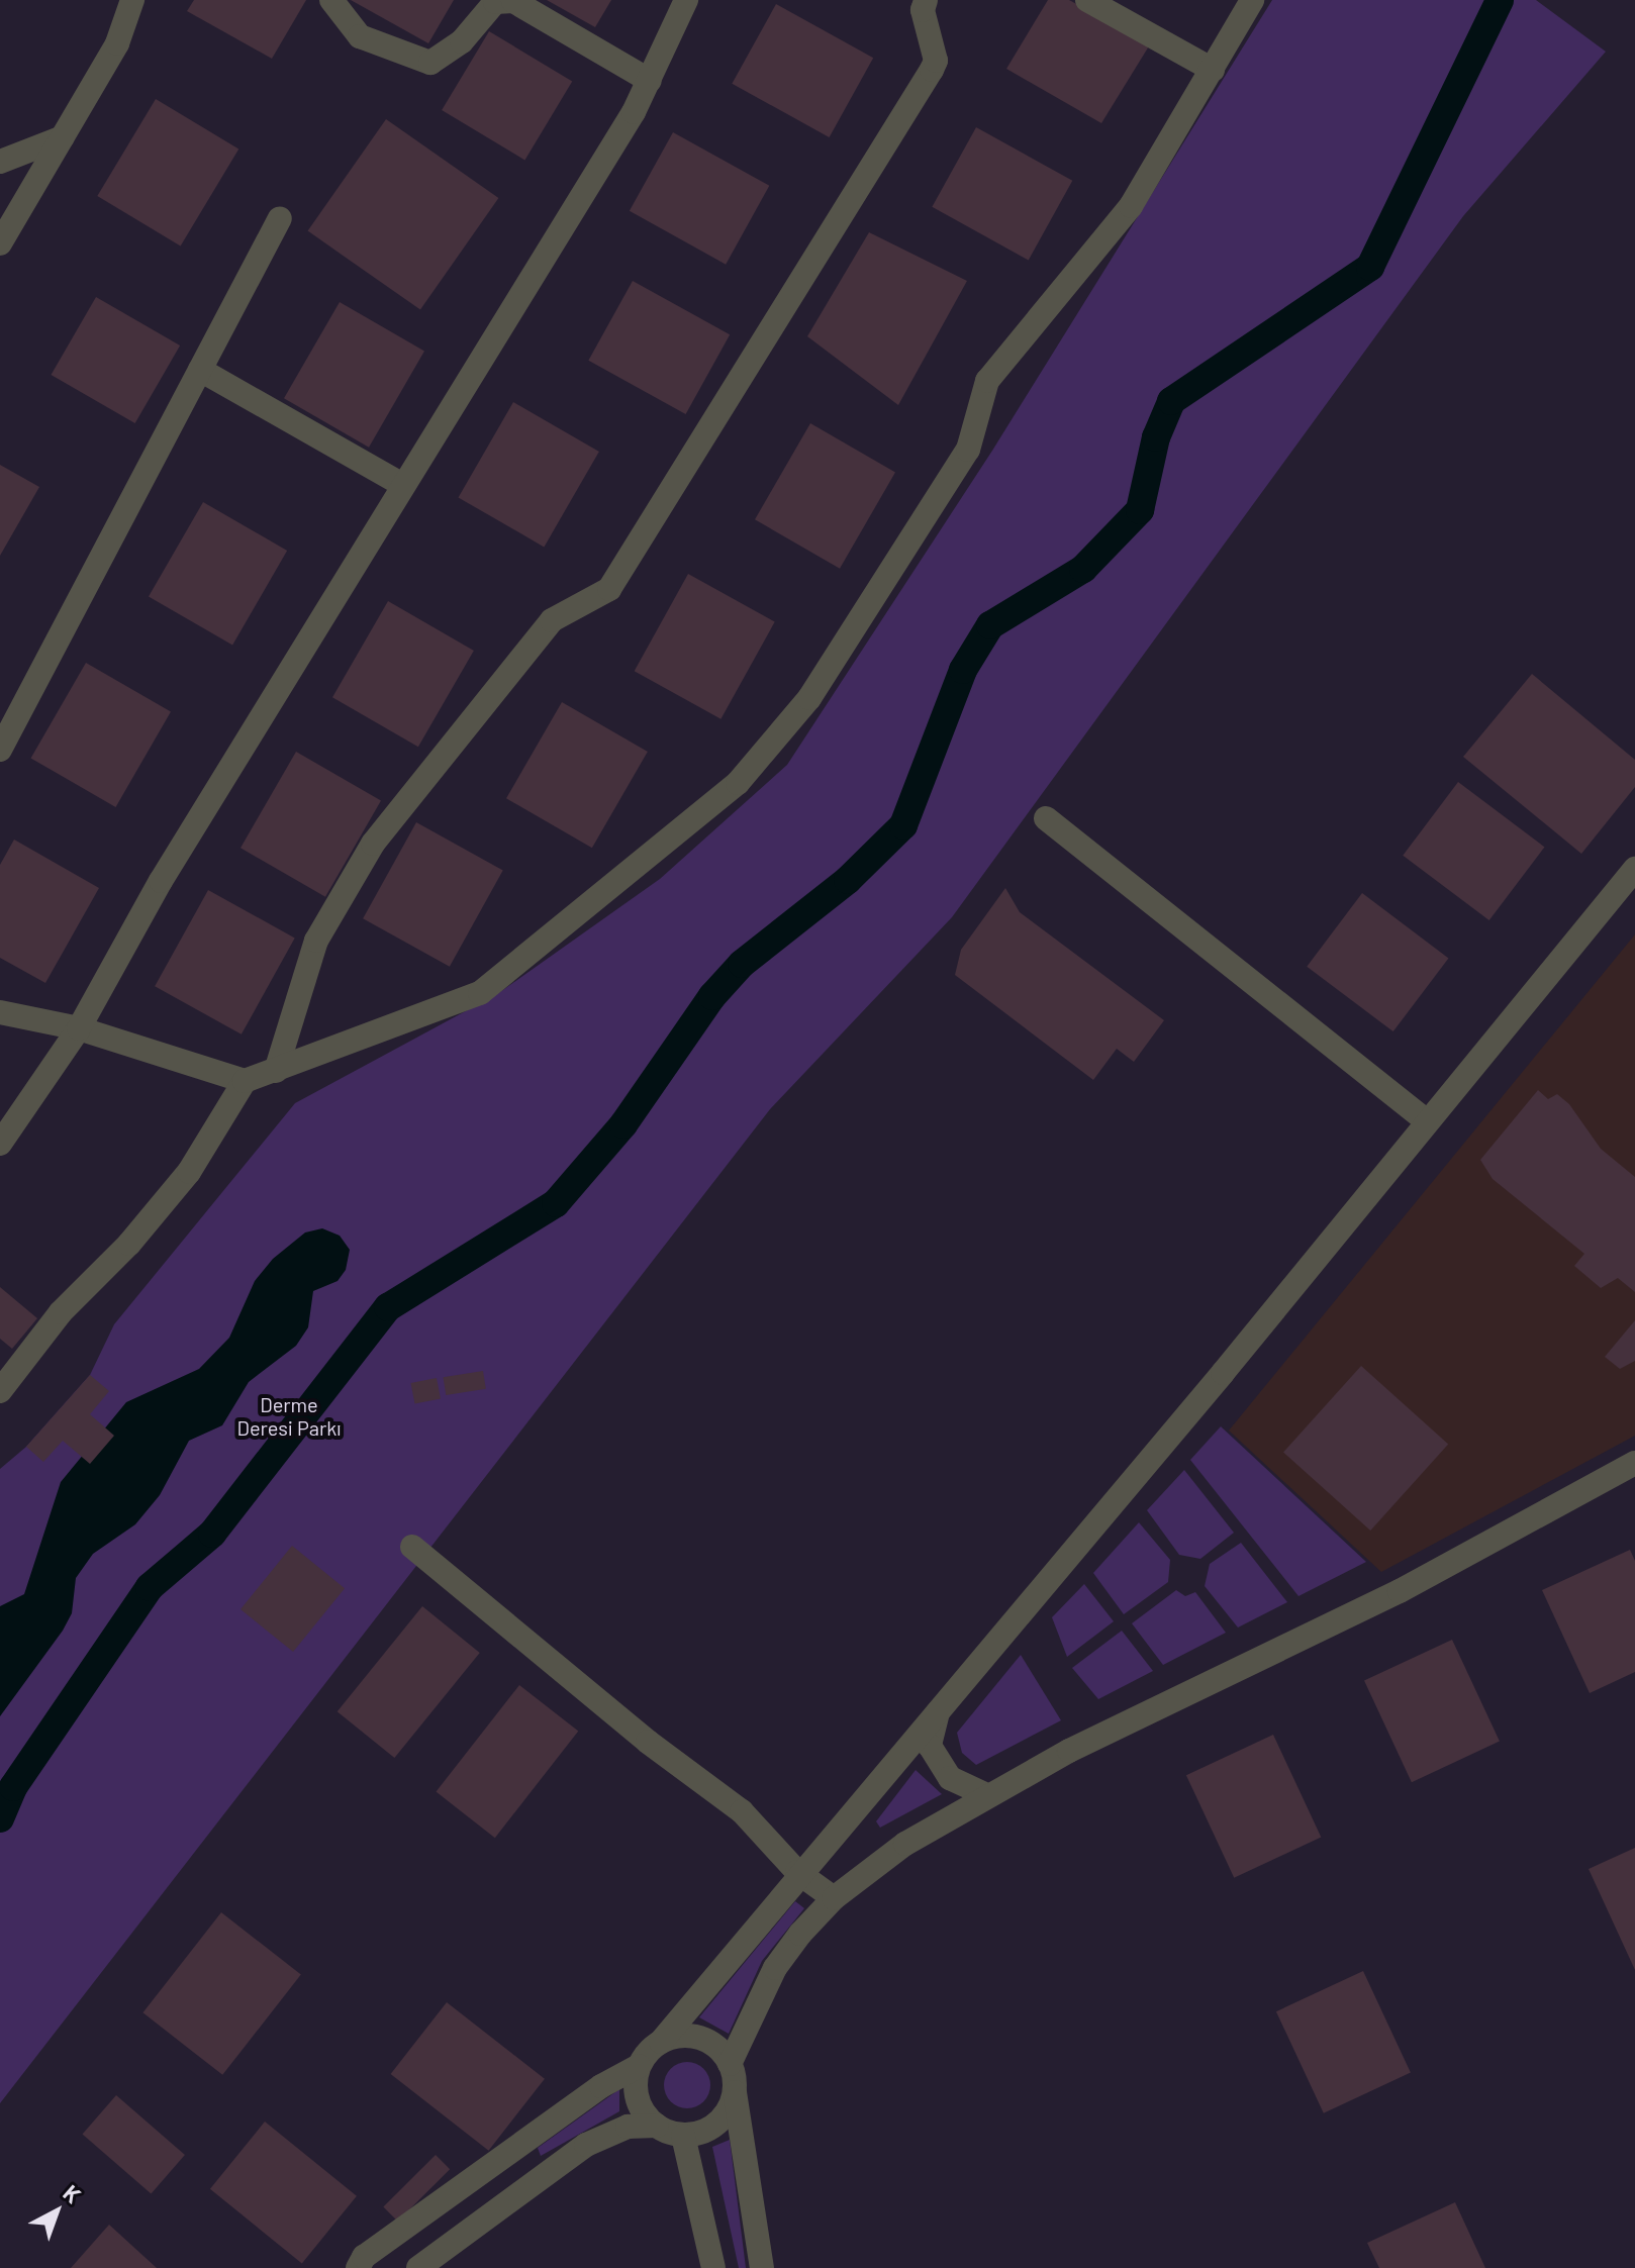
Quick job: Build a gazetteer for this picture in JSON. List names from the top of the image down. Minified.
{"parks":["Derme Deresi Parkı"],"north":"top right"}
